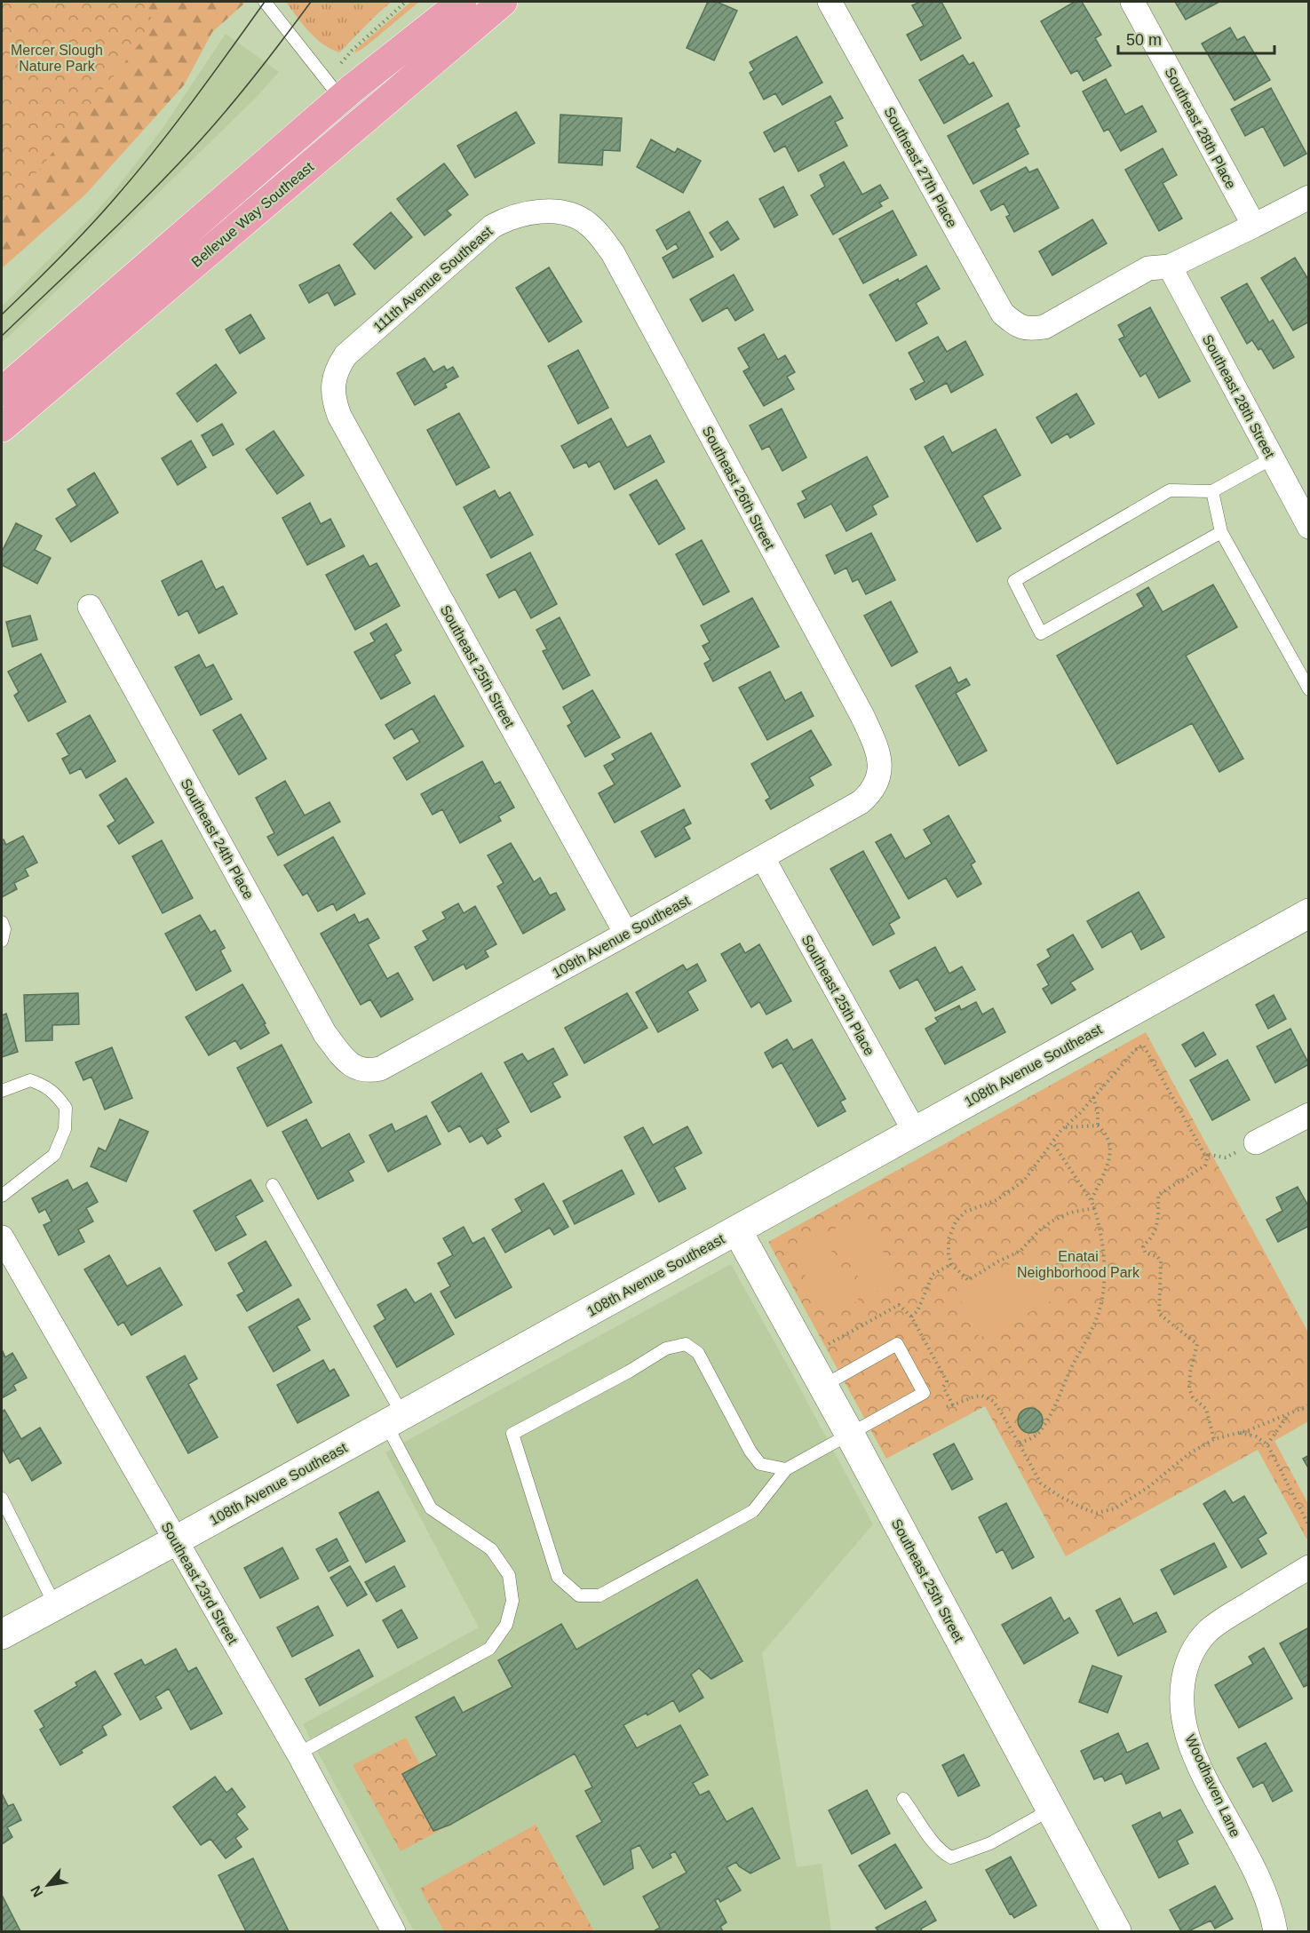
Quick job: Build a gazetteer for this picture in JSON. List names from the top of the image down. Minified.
{"streets":{"main road":["Bellevue Way Southeast"],"street":["Southeast 28th Place","Southeast 27th Place","111th Avenue Southeast","Southeast 28th Street","Southeast 26th Street","Southeast 25th Street","Southeast 24th Place","109th Avenue Southeast","Southeast 25th Place","108th Avenue Southeast","Southeast 23rd Street","Woodhaven Lane"]},"crossings":[["Southeast 27th Place","Southeast 28th Street"],["111th Avenue Southeast","Southeast 26th Street"],["111th Avenue Southeast","Southeast 25th Street"],["Southeast 26th Street","109th Avenue Southeast"],["Southeast 25th Street","109th Avenue Southeast"],["Southeast 25th Street","108th Avenue Southeast"],["Southeast 24th Place","109th Avenue Southeast"],["109th Avenue Southeast","Southeast 25th Place"],["Southeast 25th Place","108th Avenue Southeast"],["108th Avenue Southeast","Southeast 23rd Street"]],"parks":["Mercer Slough Nature Park","Enatai Neighborhood Park"],"scale_bar":"50 m","north":"bottom left"}
